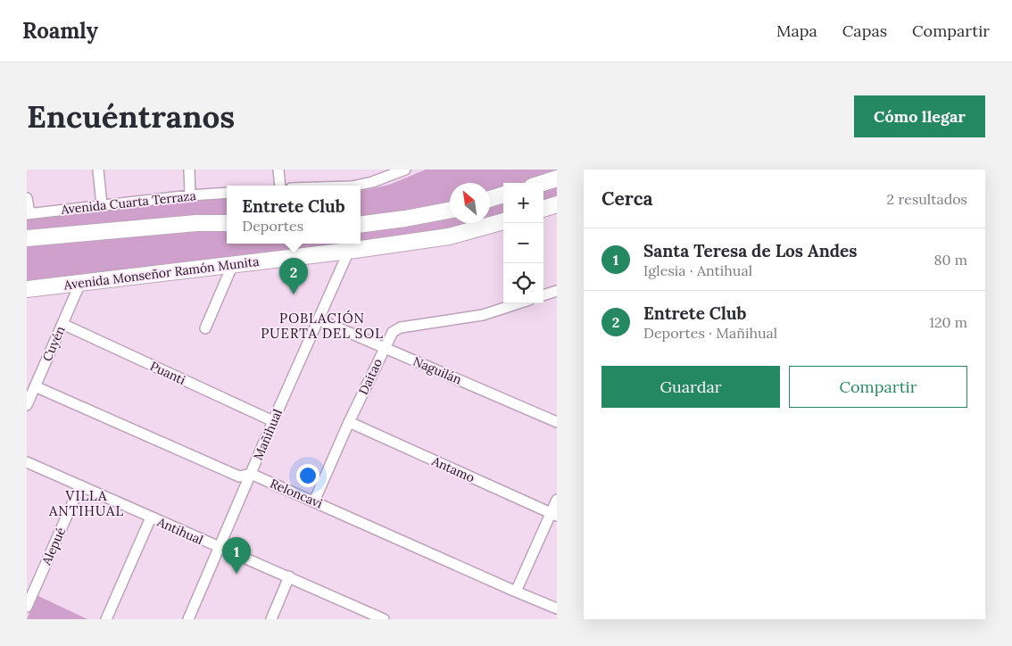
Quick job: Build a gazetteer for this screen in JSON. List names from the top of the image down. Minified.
{"streets":{"main road":["Avenida Monseñor Ramón Munita"],"street":["Avenida Cuarta Terraza","Cuyén","Naguilán","Puanti","Daitao","Mañihual","Antamo","Reloncavi","Antihual","Alepué"]},"crossings":[["Avenida Monseñor Ramón Munita","Cuyén"],["Avenida Monseñor Ramón Munita","Mañihual"],["Cuyén","Puanti"],["Cuyén","Reloncavi"],["Naguilán","Daitao"],["Naguilán","Mañihual"],["Puanti","Mañihual"],["Daitao","Antamo"],["Daitao","Reloncavi"],["Mañihual","Reloncavi"],["Mañihual","Antihual"],["Antihual","Alepué"]],"districts":["POBLACIÓN PUERTA DEL SOL","VILLA ANTIHUAL"],"north":"top left","page":{"header":"Roamly","nav":["Mapa","Capas","Compartir"],"buttons":["Cómo llegar",["Guardar","Compartir"]],"title":"Encuéntranos","heading":["Cerca","2 resultados"],"map_buttons":["+","−"],"popup":["Entrete Club","Deportes"],"list":[{"mark":"1","name":"Santa Teresa de Los Andes","note":"Iglesia · Antihual","value":"80 m"},{"mark":"2","name":"Entrete Club","note":"Deportes · Mañihual","value":"120 m"}],"pins":["2","1"]}}
